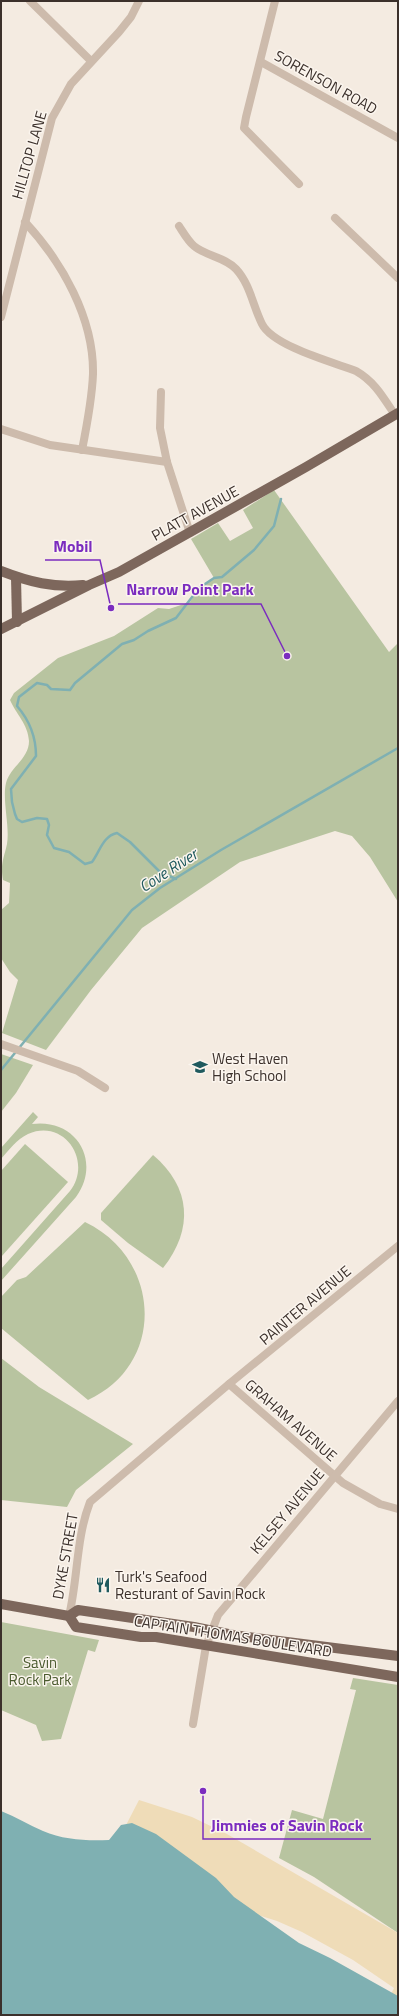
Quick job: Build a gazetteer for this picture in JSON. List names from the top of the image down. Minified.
{"streets":{"main road":["PLATT AVENUE","CAPTAIN THOMAS BOULEVARD"],"street":["SORENSON ROAD","HILLTOP LANE","PAINTER AVENUE","GRAHAM AVENUE","KELSEY AVENUE","DYKE STREET"]},"crossings":[["PAINTER AVENUE","GRAHAM AVENUE"],["PAINTER AVENUE","DYKE STREET"],["GRAHAM AVENUE","KELSEY AVENUE"],["KELSEY AVENUE","CAPTAIN THOMAS BOULEVARD"],["DYKE STREET","CAPTAIN THOMAS BOULEVARD"]],"water":["Cove River"],"parks":["Savin Rock Park"],"places":{"other":["Mobil","Narrow Point Park","Jimmies of Savin Rock"],"school or university":["West Haven High School"],"restaurant":["Turk's Seafood Resturant of Savin Rock"]}}
